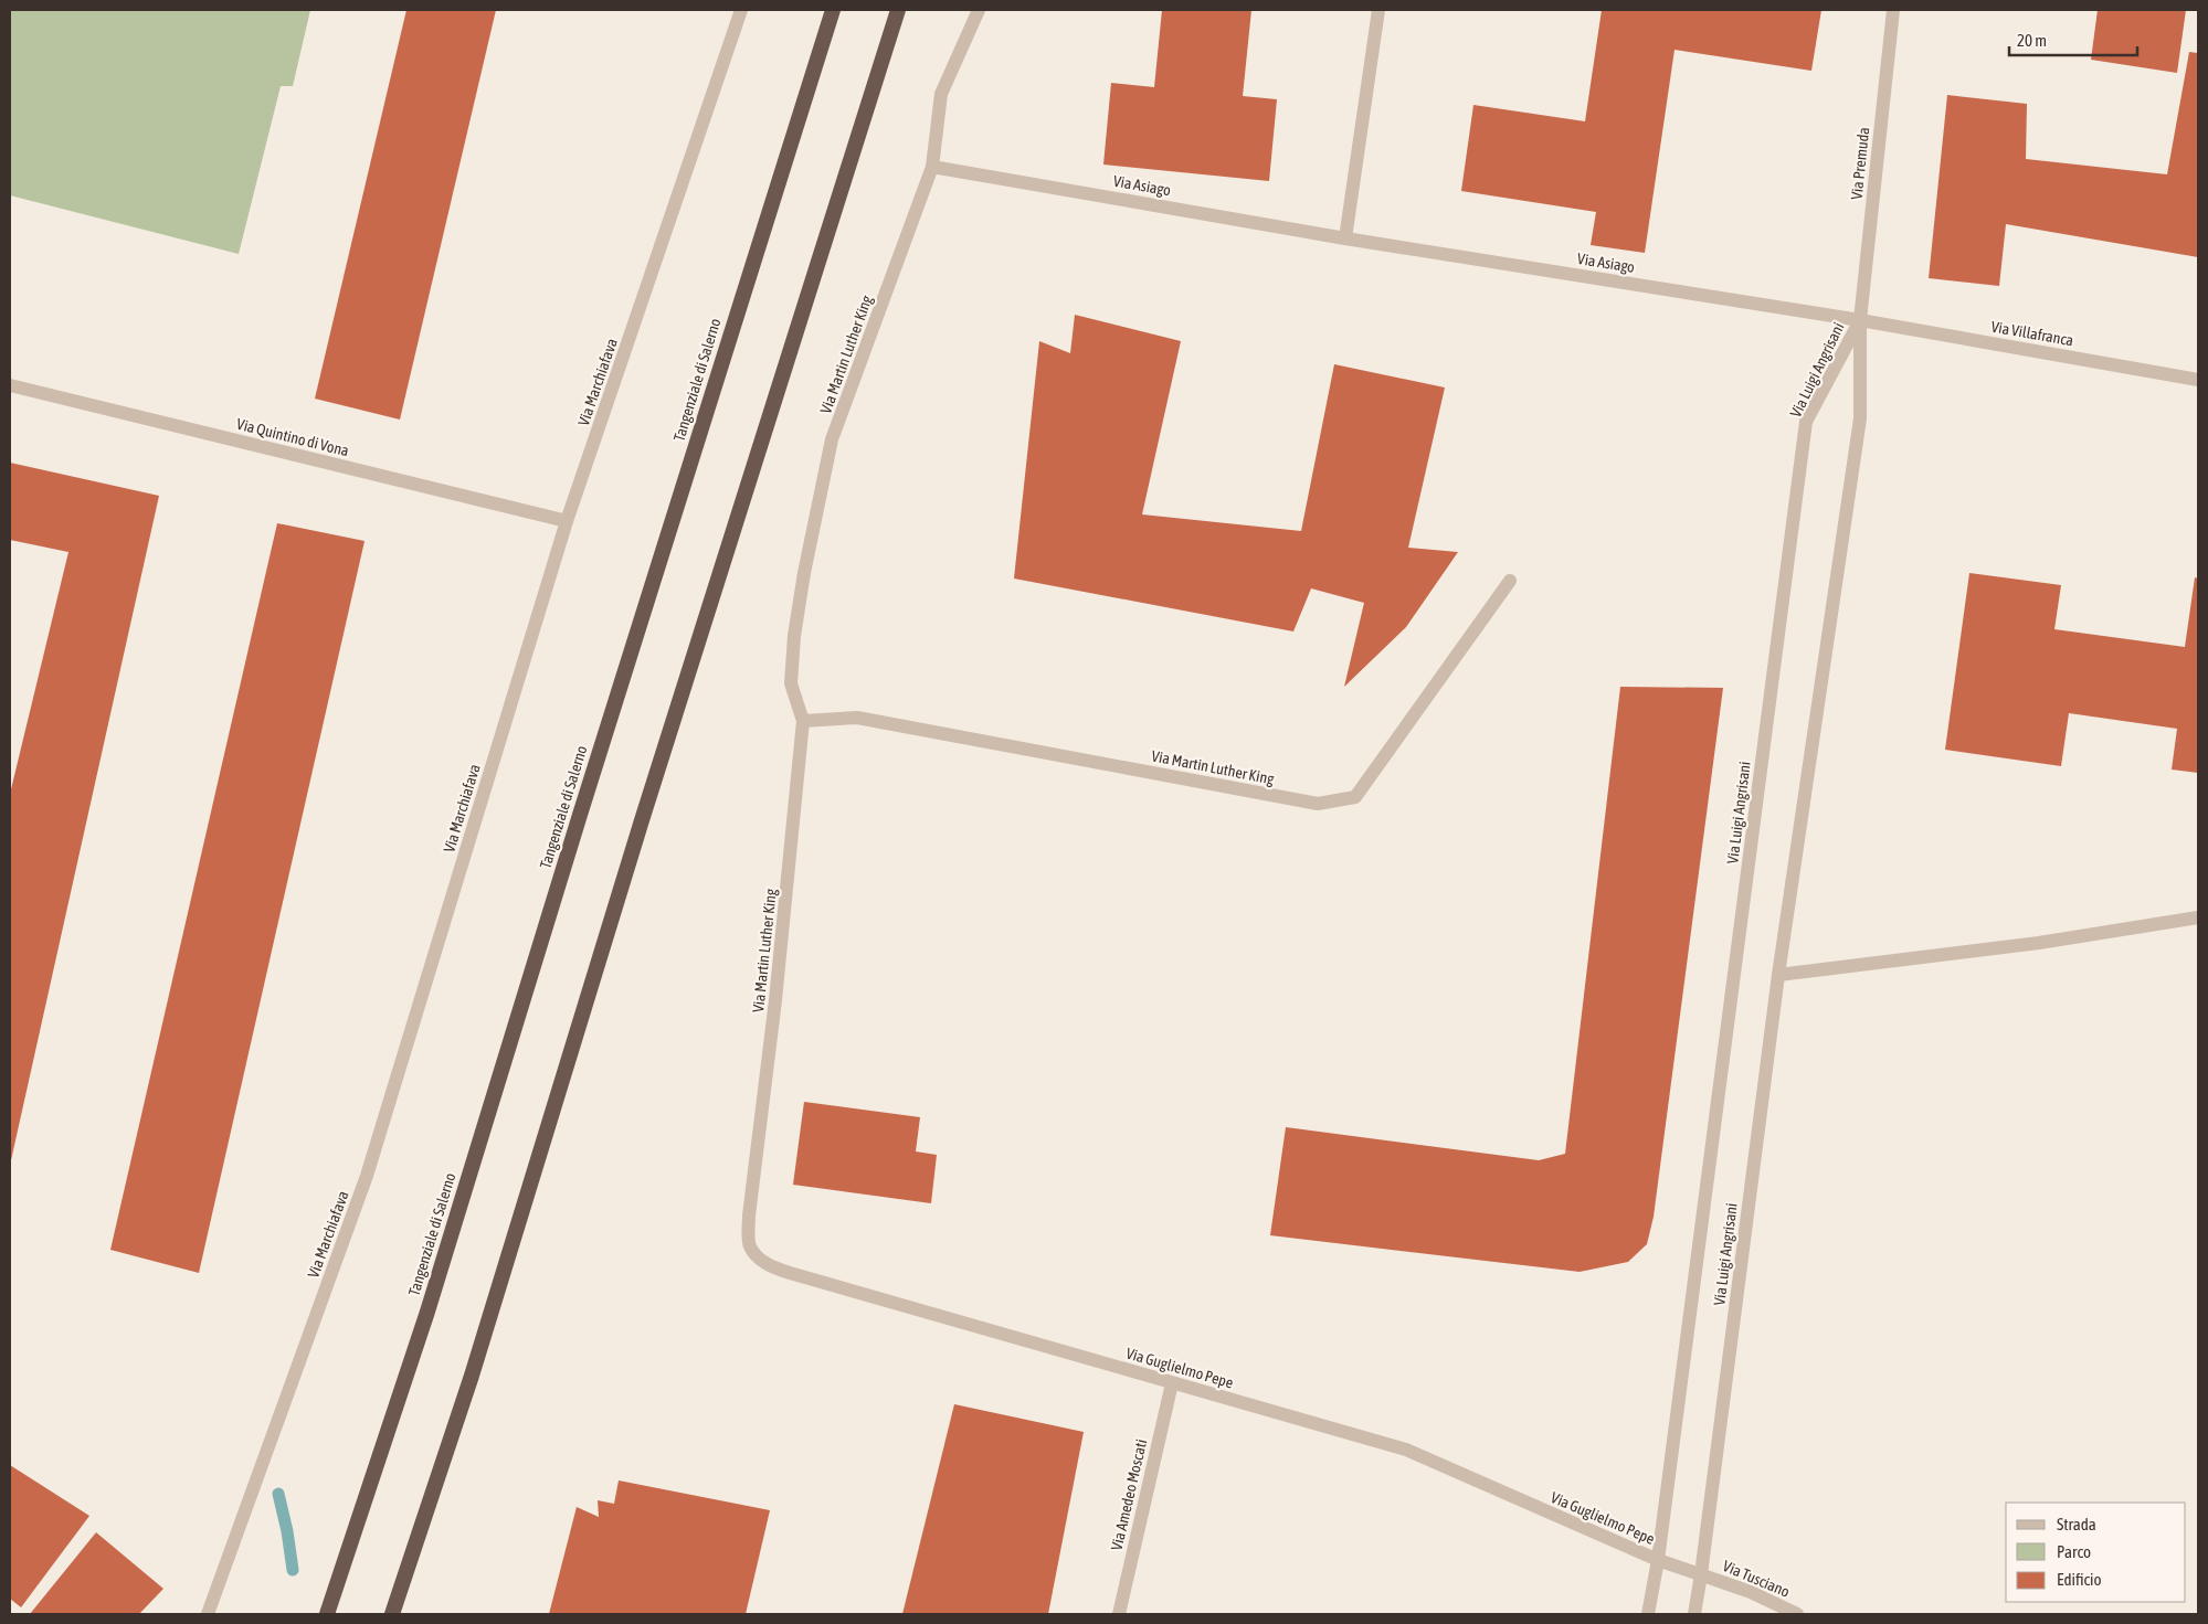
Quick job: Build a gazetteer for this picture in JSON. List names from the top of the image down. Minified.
{"streets":{"highway":["Tangenziale di Salerno"],"street":["Via Premuda","Via Asiago","Via Villafranca","Via Martin Luther King","Via Luigi Angrisani","Via Marchiafava","Via Quintino di Vona","Via Guglielmo Pepe","Via Amedeo Moscati","Via Tusciano"]},"crossings":[["Via Premuda","Via Asiago"],["Via Premuda","Via Villafranca"],["Via Premuda","Via Luigi Angrisani"],["Via Asiago","Via Villafranca"],["Via Asiago","Via Martin Luther King"],["Via Asiago","Via Luigi Angrisani"],["Via Villafranca","Via Luigi Angrisani"],["Via Martin Luther King","Via Guglielmo Pepe"],["Via Luigi Angrisani","Via Guglielmo Pepe"],["Via Luigi Angrisani","Via Tusciano"],["Via Marchiafava","Via Quintino di Vona"],["Via Guglielmo Pepe","Via Amedeo Moscati"]],"legend":["Strada","Parco","Edificio"],"scale_bar":"20 m"}
